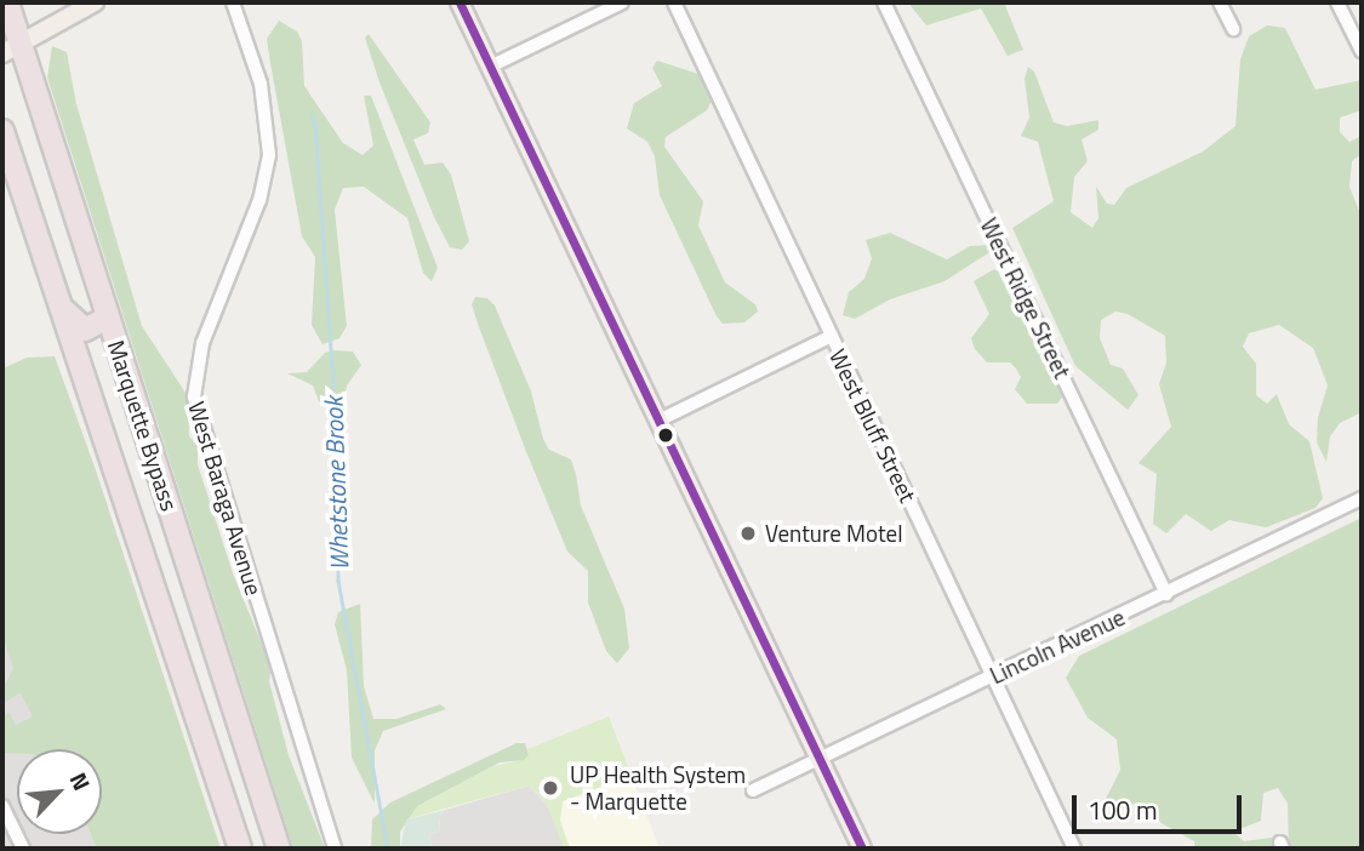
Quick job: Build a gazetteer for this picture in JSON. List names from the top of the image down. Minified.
{"streets":{"highway":["Marquette Bypass"],"street":["West Ridge Street","West Bluff Street","West Baraga Avenue","Lincoln Avenue"]},"crossings":[["West Ridge Street","Lincoln Avenue"],["West Bluff Street","Lincoln Avenue"]],"water":["Whetstone Brook"],"places":["Venture Motel","UP Health System - Marquette"],"scale_bar":"100 m","north":"top right"}
